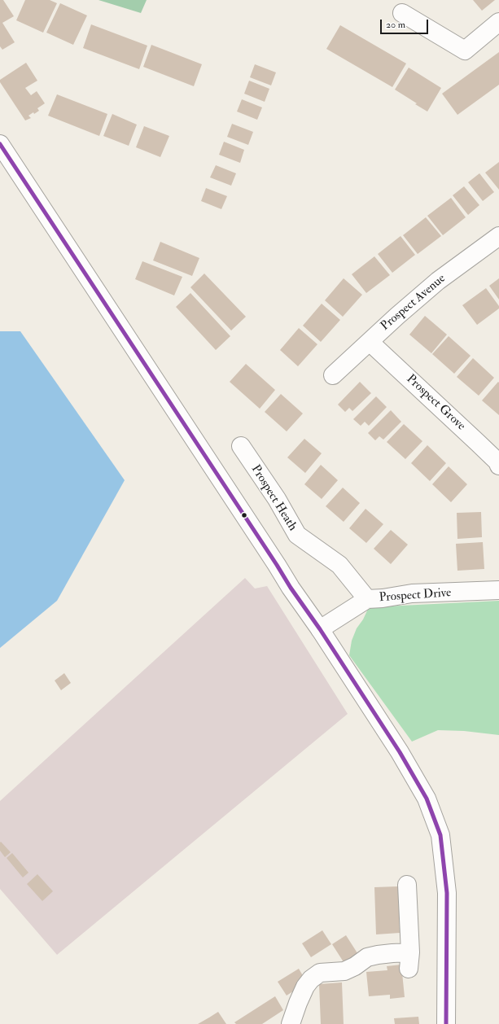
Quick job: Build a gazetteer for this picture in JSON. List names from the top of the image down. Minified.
{"streets":{"street":["Prospect Avenue","Prospect Grove","Prospect Heath","Prospect Drive"]},"crossings":[["Prospect Avenue","Prospect Grove"],["Prospect Heath","Prospect Drive"]],"scale_bar":"20 m"}
